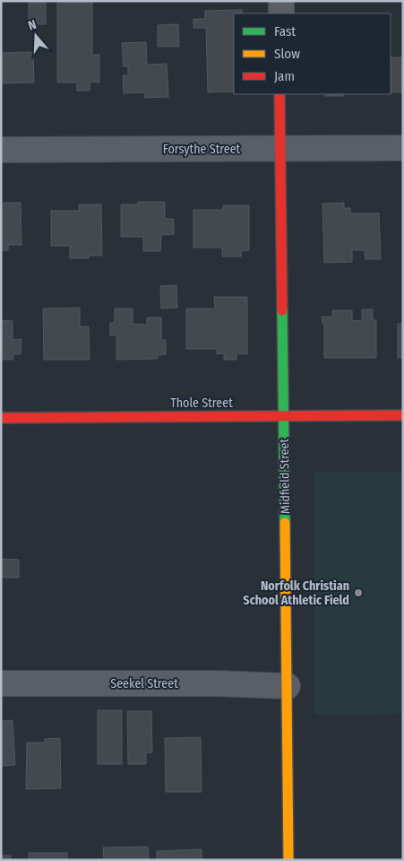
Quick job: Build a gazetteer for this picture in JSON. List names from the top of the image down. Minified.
{"streets":{"street":["Forsythe Street","Thole Street","Midfield Street","Seekel Street"]},"crossings":[["Forsythe Street","Midfield Street"],["Thole Street","Midfield Street"],["Midfield Street","Seekel Street"]],"places":["Norfolk Christian School Athletic Field"],"legend":["Fast","Slow","Jam"],"north":"top"}
